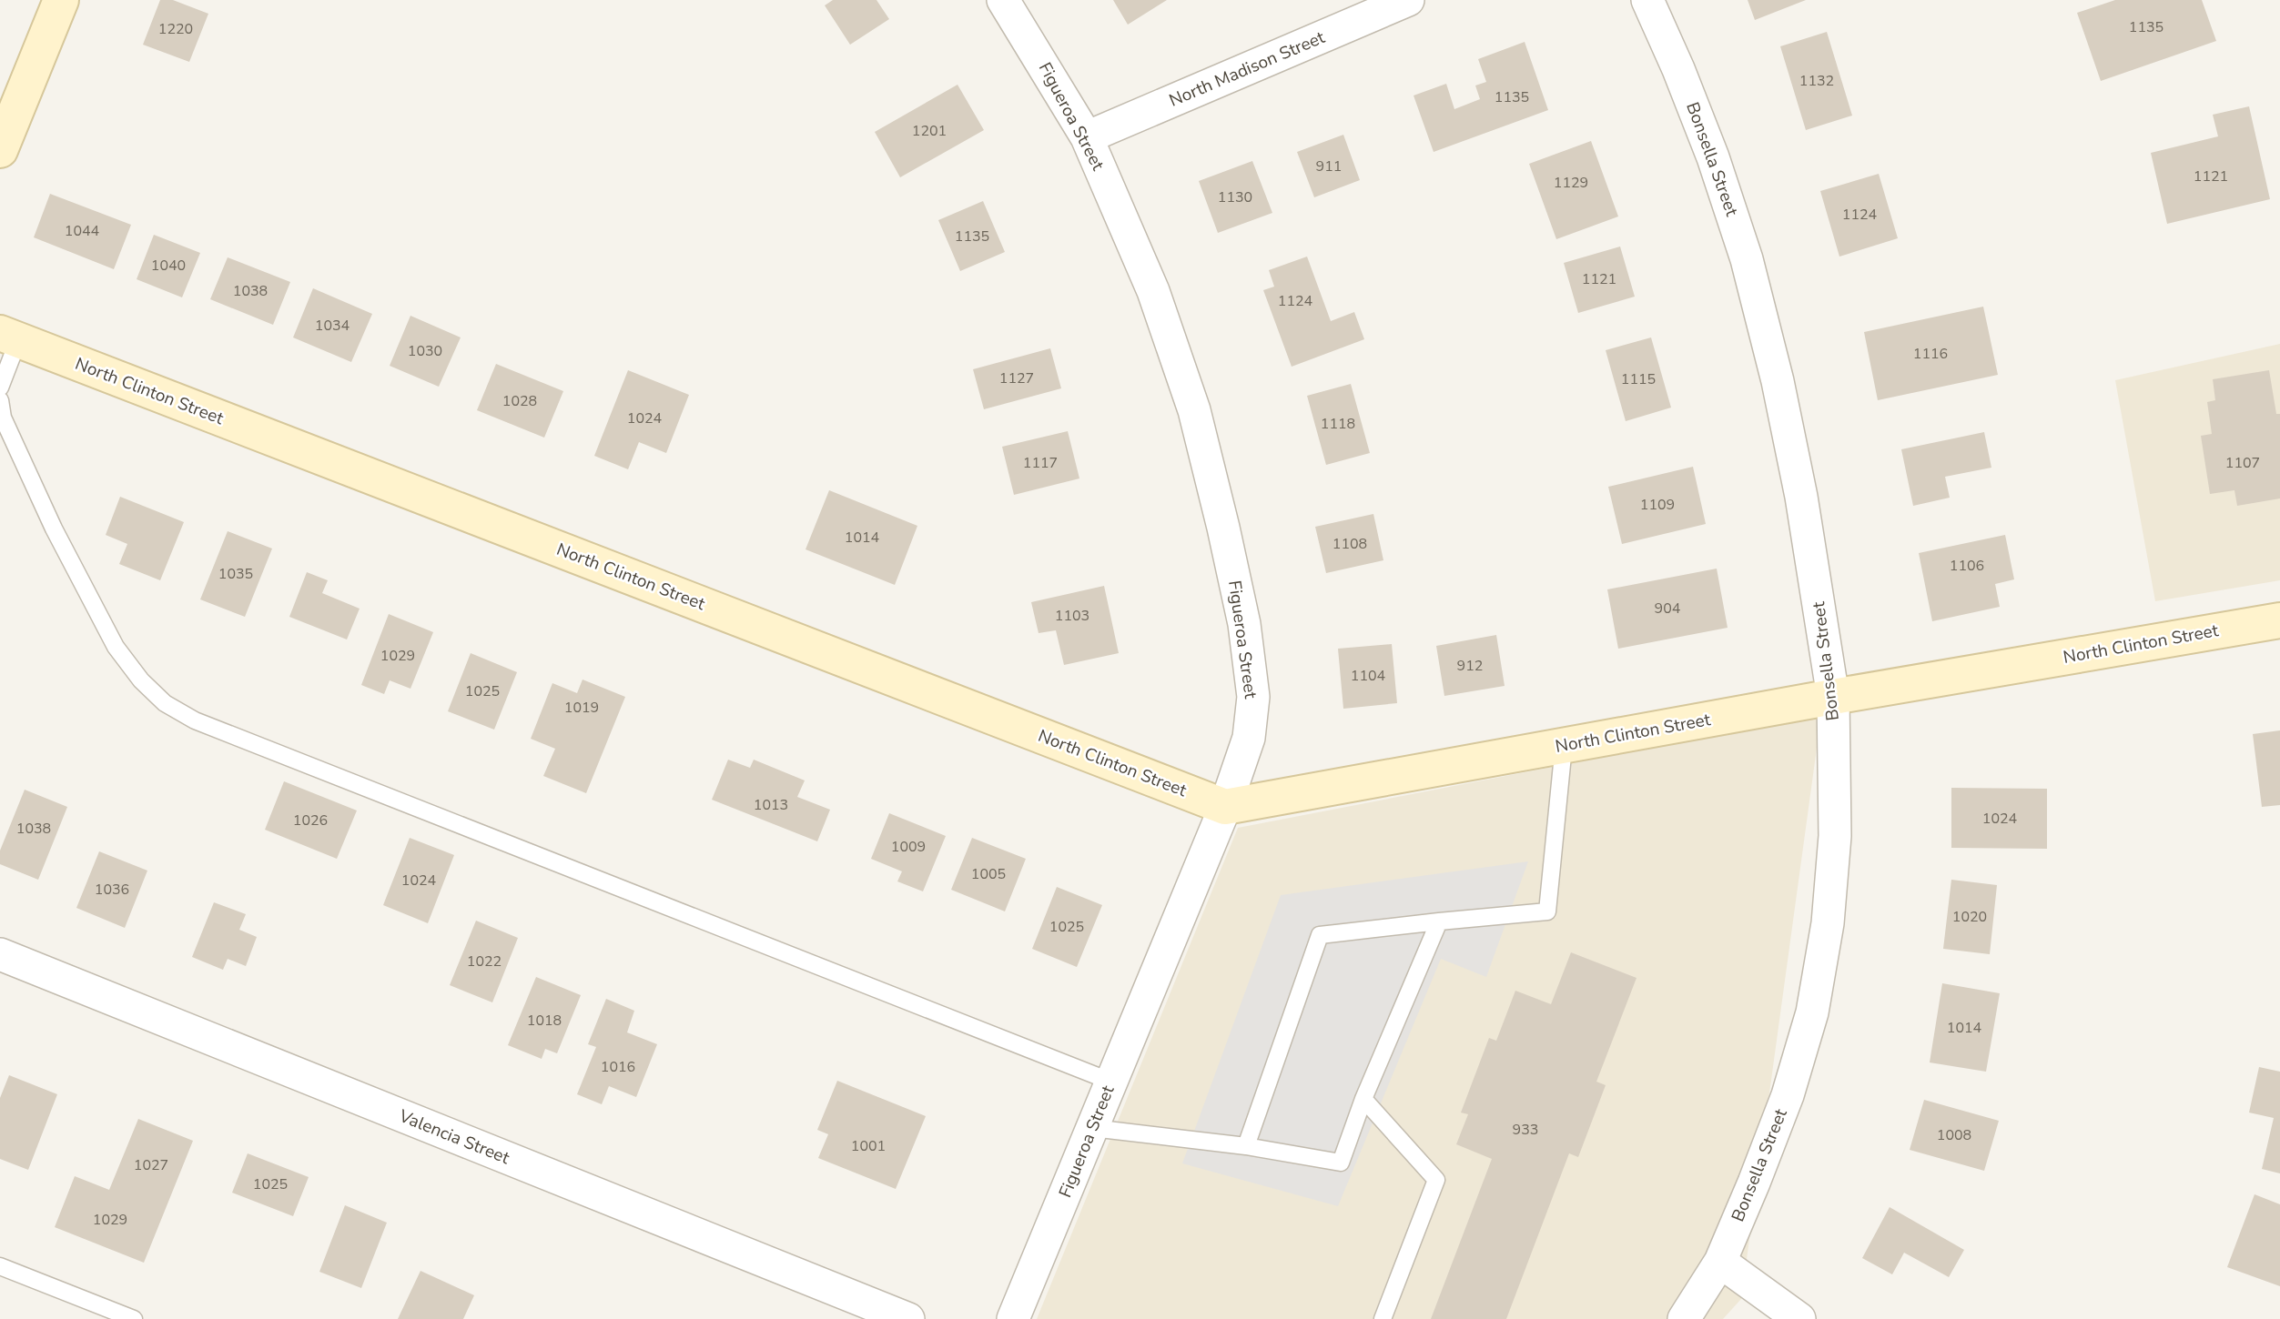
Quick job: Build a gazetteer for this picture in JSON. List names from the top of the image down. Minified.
{"streets":{"main road":["North Clinton Street"],"street":["North Madison Street","Figueroa Street","Bonsella Street","Valencia Street"]},"crossings":[["North Madison Street","Figueroa Street"],["Figueroa Street","North Clinton Street"],["Bonsella Street","North Clinton Street"]],"house_numbers":["1135","1220","1132","1135","1201","911","1121","1129","1130","1124","1044","1135","1040","1121","1038","1124","1034","1030","1116","1127","1115","1028","1024","1118","1117","1107","1109","1014","1108","1106","1035","904","1103","1029","912","1104","1025","1019","1013","1024","1026","1038","1009","1005","1024","1036","1020","1025","1022","1018","1014","1016","933","1008","1001","1027","1025","1029"]}
